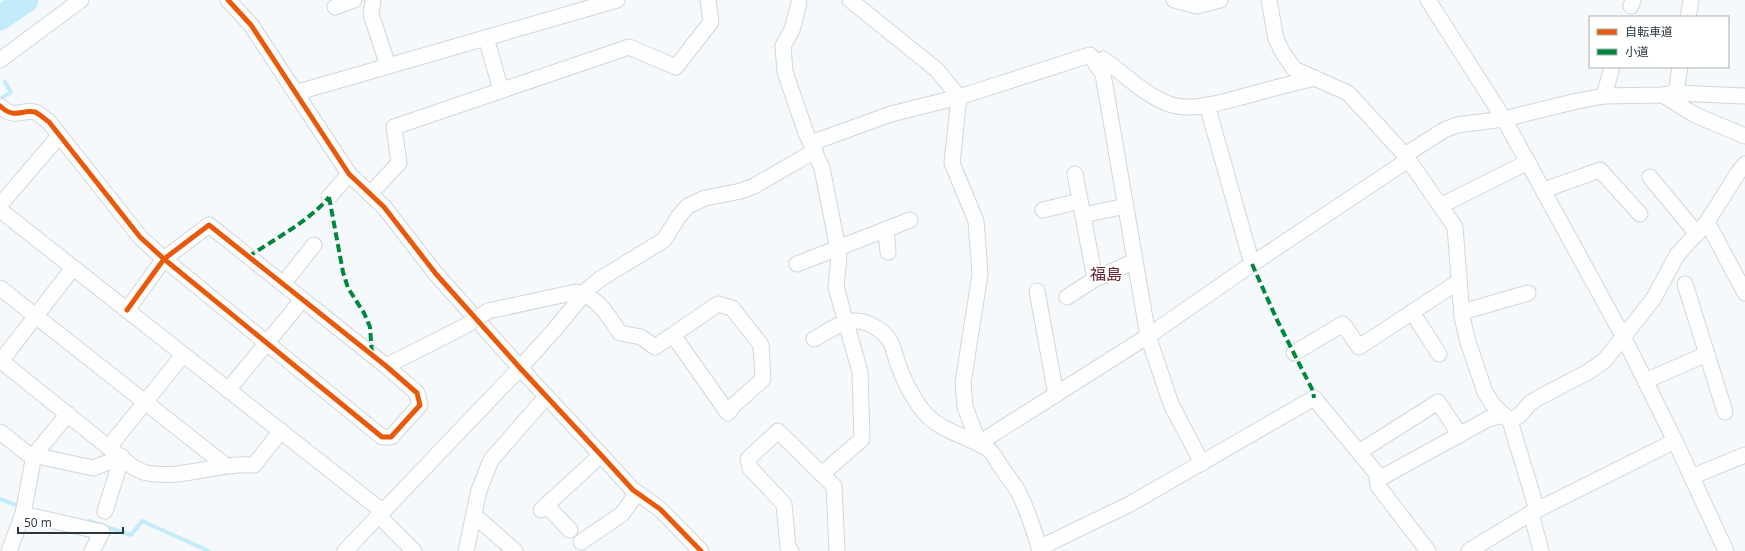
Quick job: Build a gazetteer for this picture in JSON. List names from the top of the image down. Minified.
{"districts":["福島"],"legend":["自転車道","小道"],"scale_bar":"50 m"}
